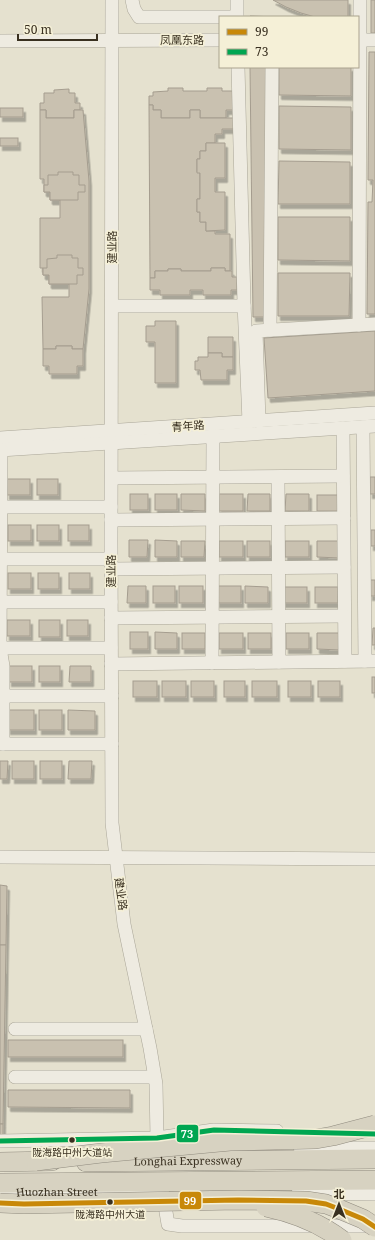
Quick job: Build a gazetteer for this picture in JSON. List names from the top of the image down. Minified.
{"streets":{"highway":["Longhai Expressway"],"street":["凤凰东路","建业路","青年路","Huozhan Street"]},"crossings":[["凤凰东路","建业路"],["建业路","青年路"]],"places":["陇海路中州大道站","陇海路中州大道"],"lines":["transit line 73","transit line 99"],"legend":["99","73"],"scale_bar":"50 m","north":"top"}
